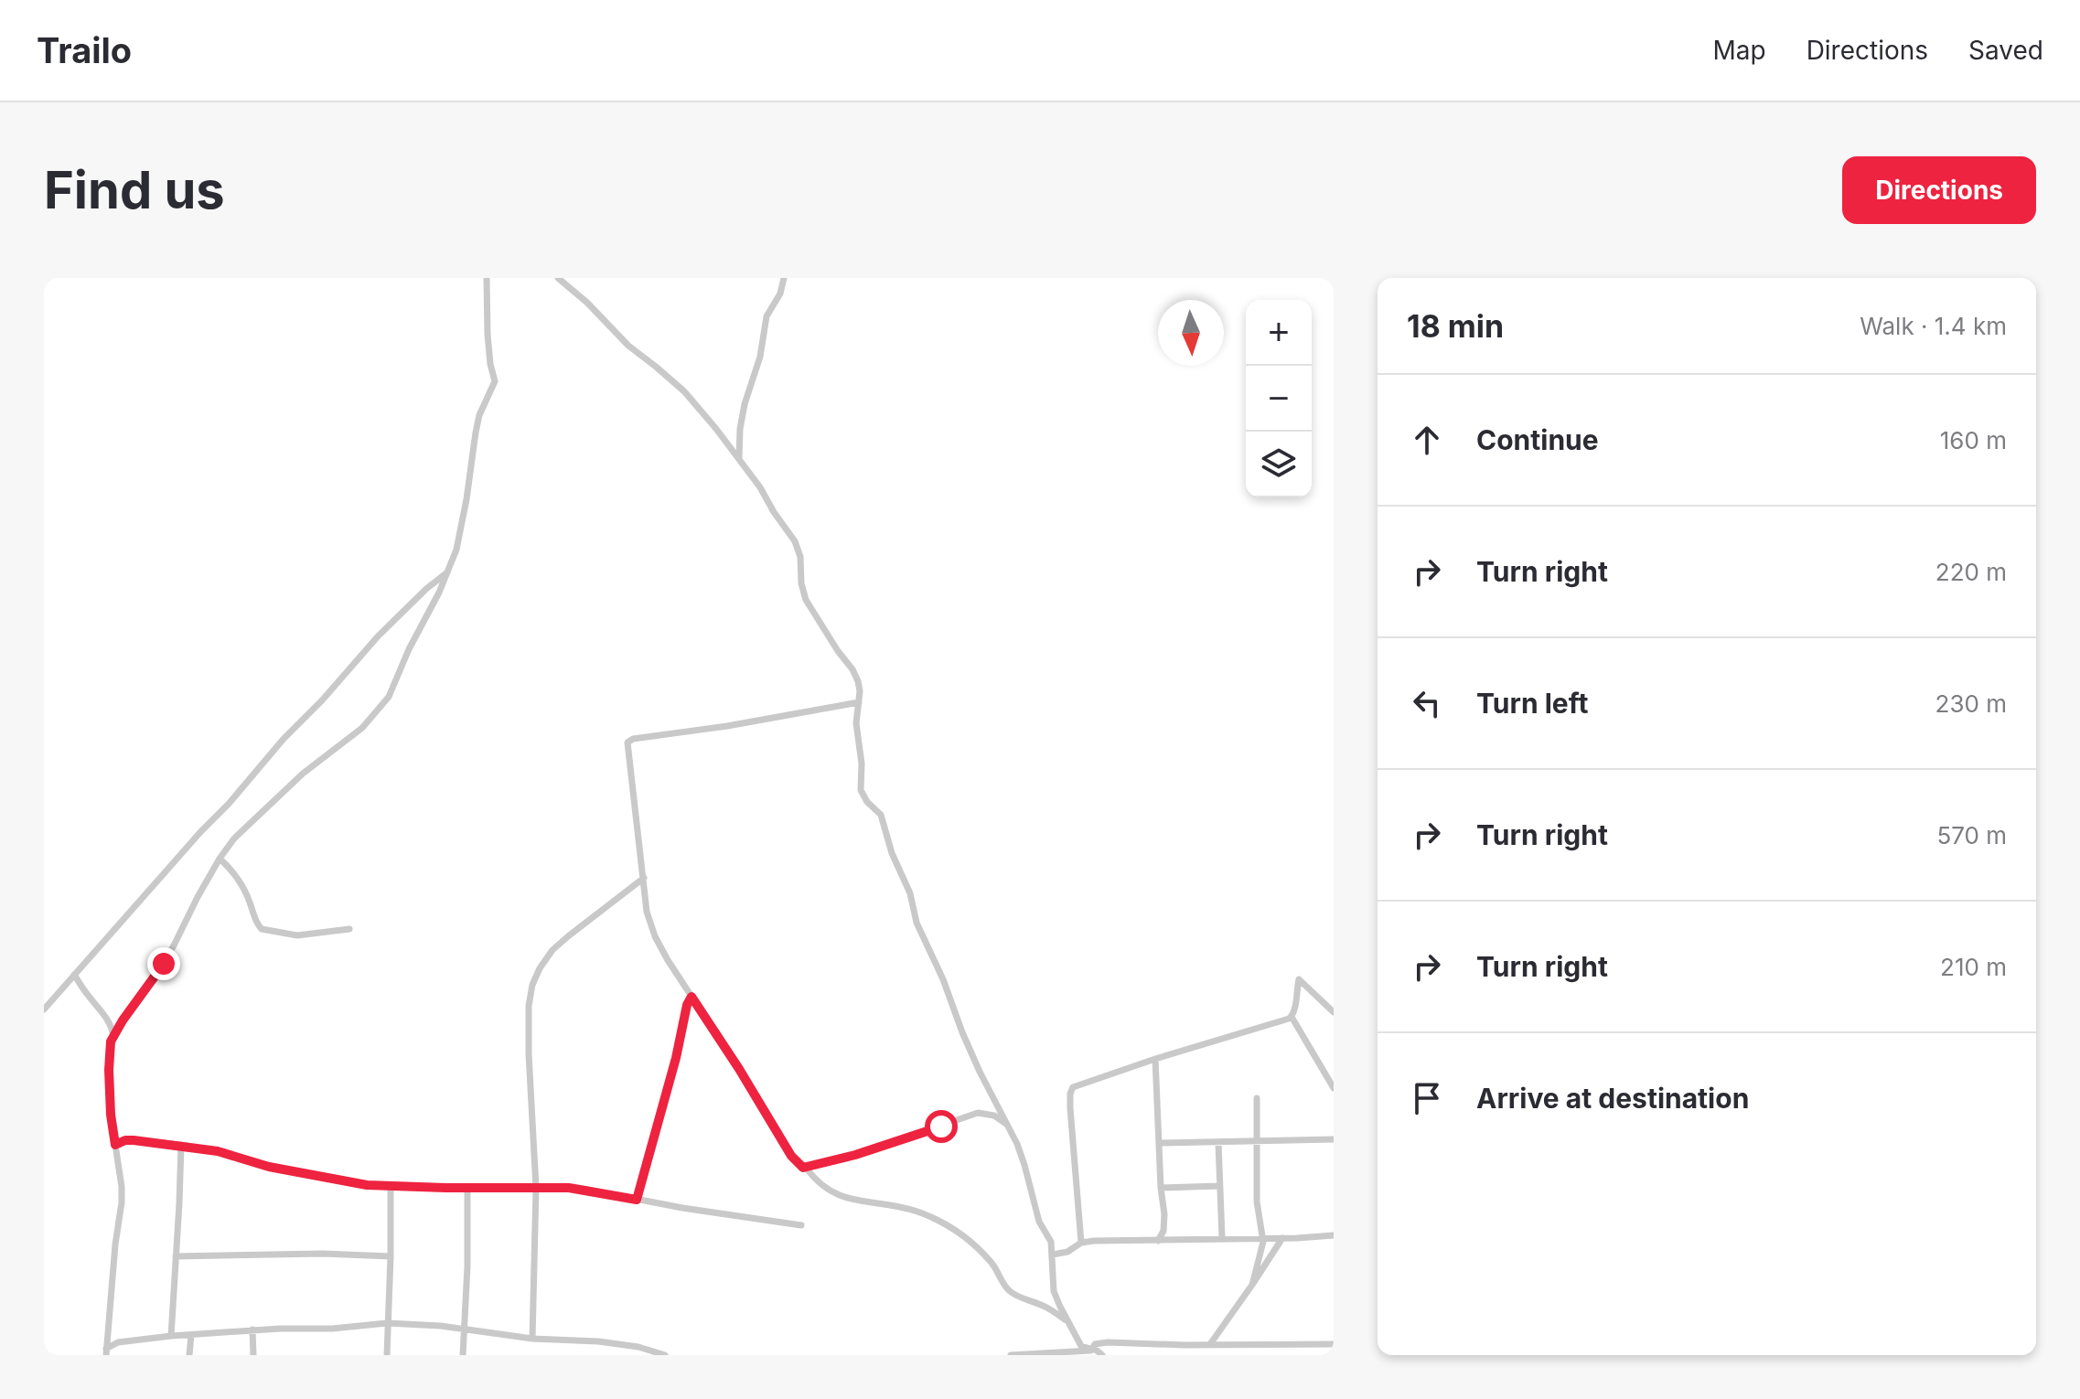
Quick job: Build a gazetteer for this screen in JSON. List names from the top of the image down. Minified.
{"north":"bottom","page":{"header":"Trailo","nav":["Map","Directions","Saved"],"buttons":"Directions","title":"Find us","heading":["18 min","Walk · 1.4 km"],"map_buttons":["+","−"],"list":[["Continue","160 m"],["Turn right","220 m"],["Turn left","230 m"],["Turn right","570 m"],["Turn right","210 m"],"Arrive at destination"]}}
